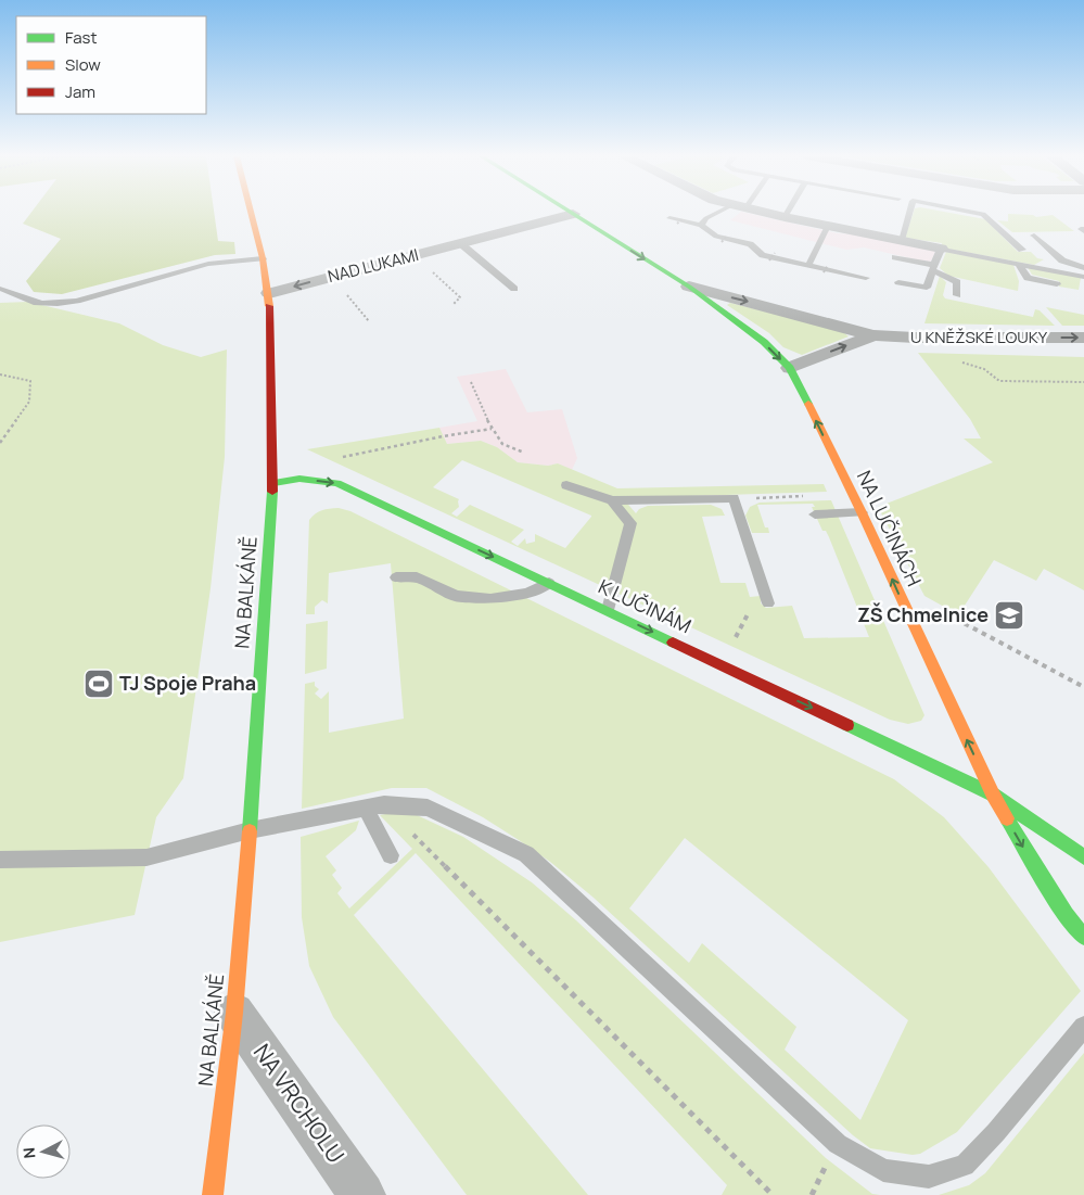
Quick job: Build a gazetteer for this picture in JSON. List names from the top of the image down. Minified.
{"streets":{"street":["NAD LUKAMI","U KNĚŽSKÉ LOUKY","NA LUČINÁCH","NA BALKÁNĚ","K LUČINÁM","NA VRCHOLU"]},"crossings":[["NAD LUKAMI","U KNĚŽSKÉ LOUKY"],["NAD LUKAMI","NA BALKÁNĚ"],["U KNĚŽSKÉ LOUKY","NA LUČINÁCH"],["NA LUČINÁCH","K LUČINÁM"],["NA BALKÁNĚ","K LUČINÁM"],["NA BALKÁNĚ","NA VRCHOLU"]],"one_way":["U KNĚŽSKÉ LOUKY","NA LUČINÁCH","K LUČINÁM"],"places":{"school or university":["ZŠ Chmelnice"],"sports":["TJ Spoje Praha"]},"legend":["Fast","Slow","Jam"],"north":"left"}
